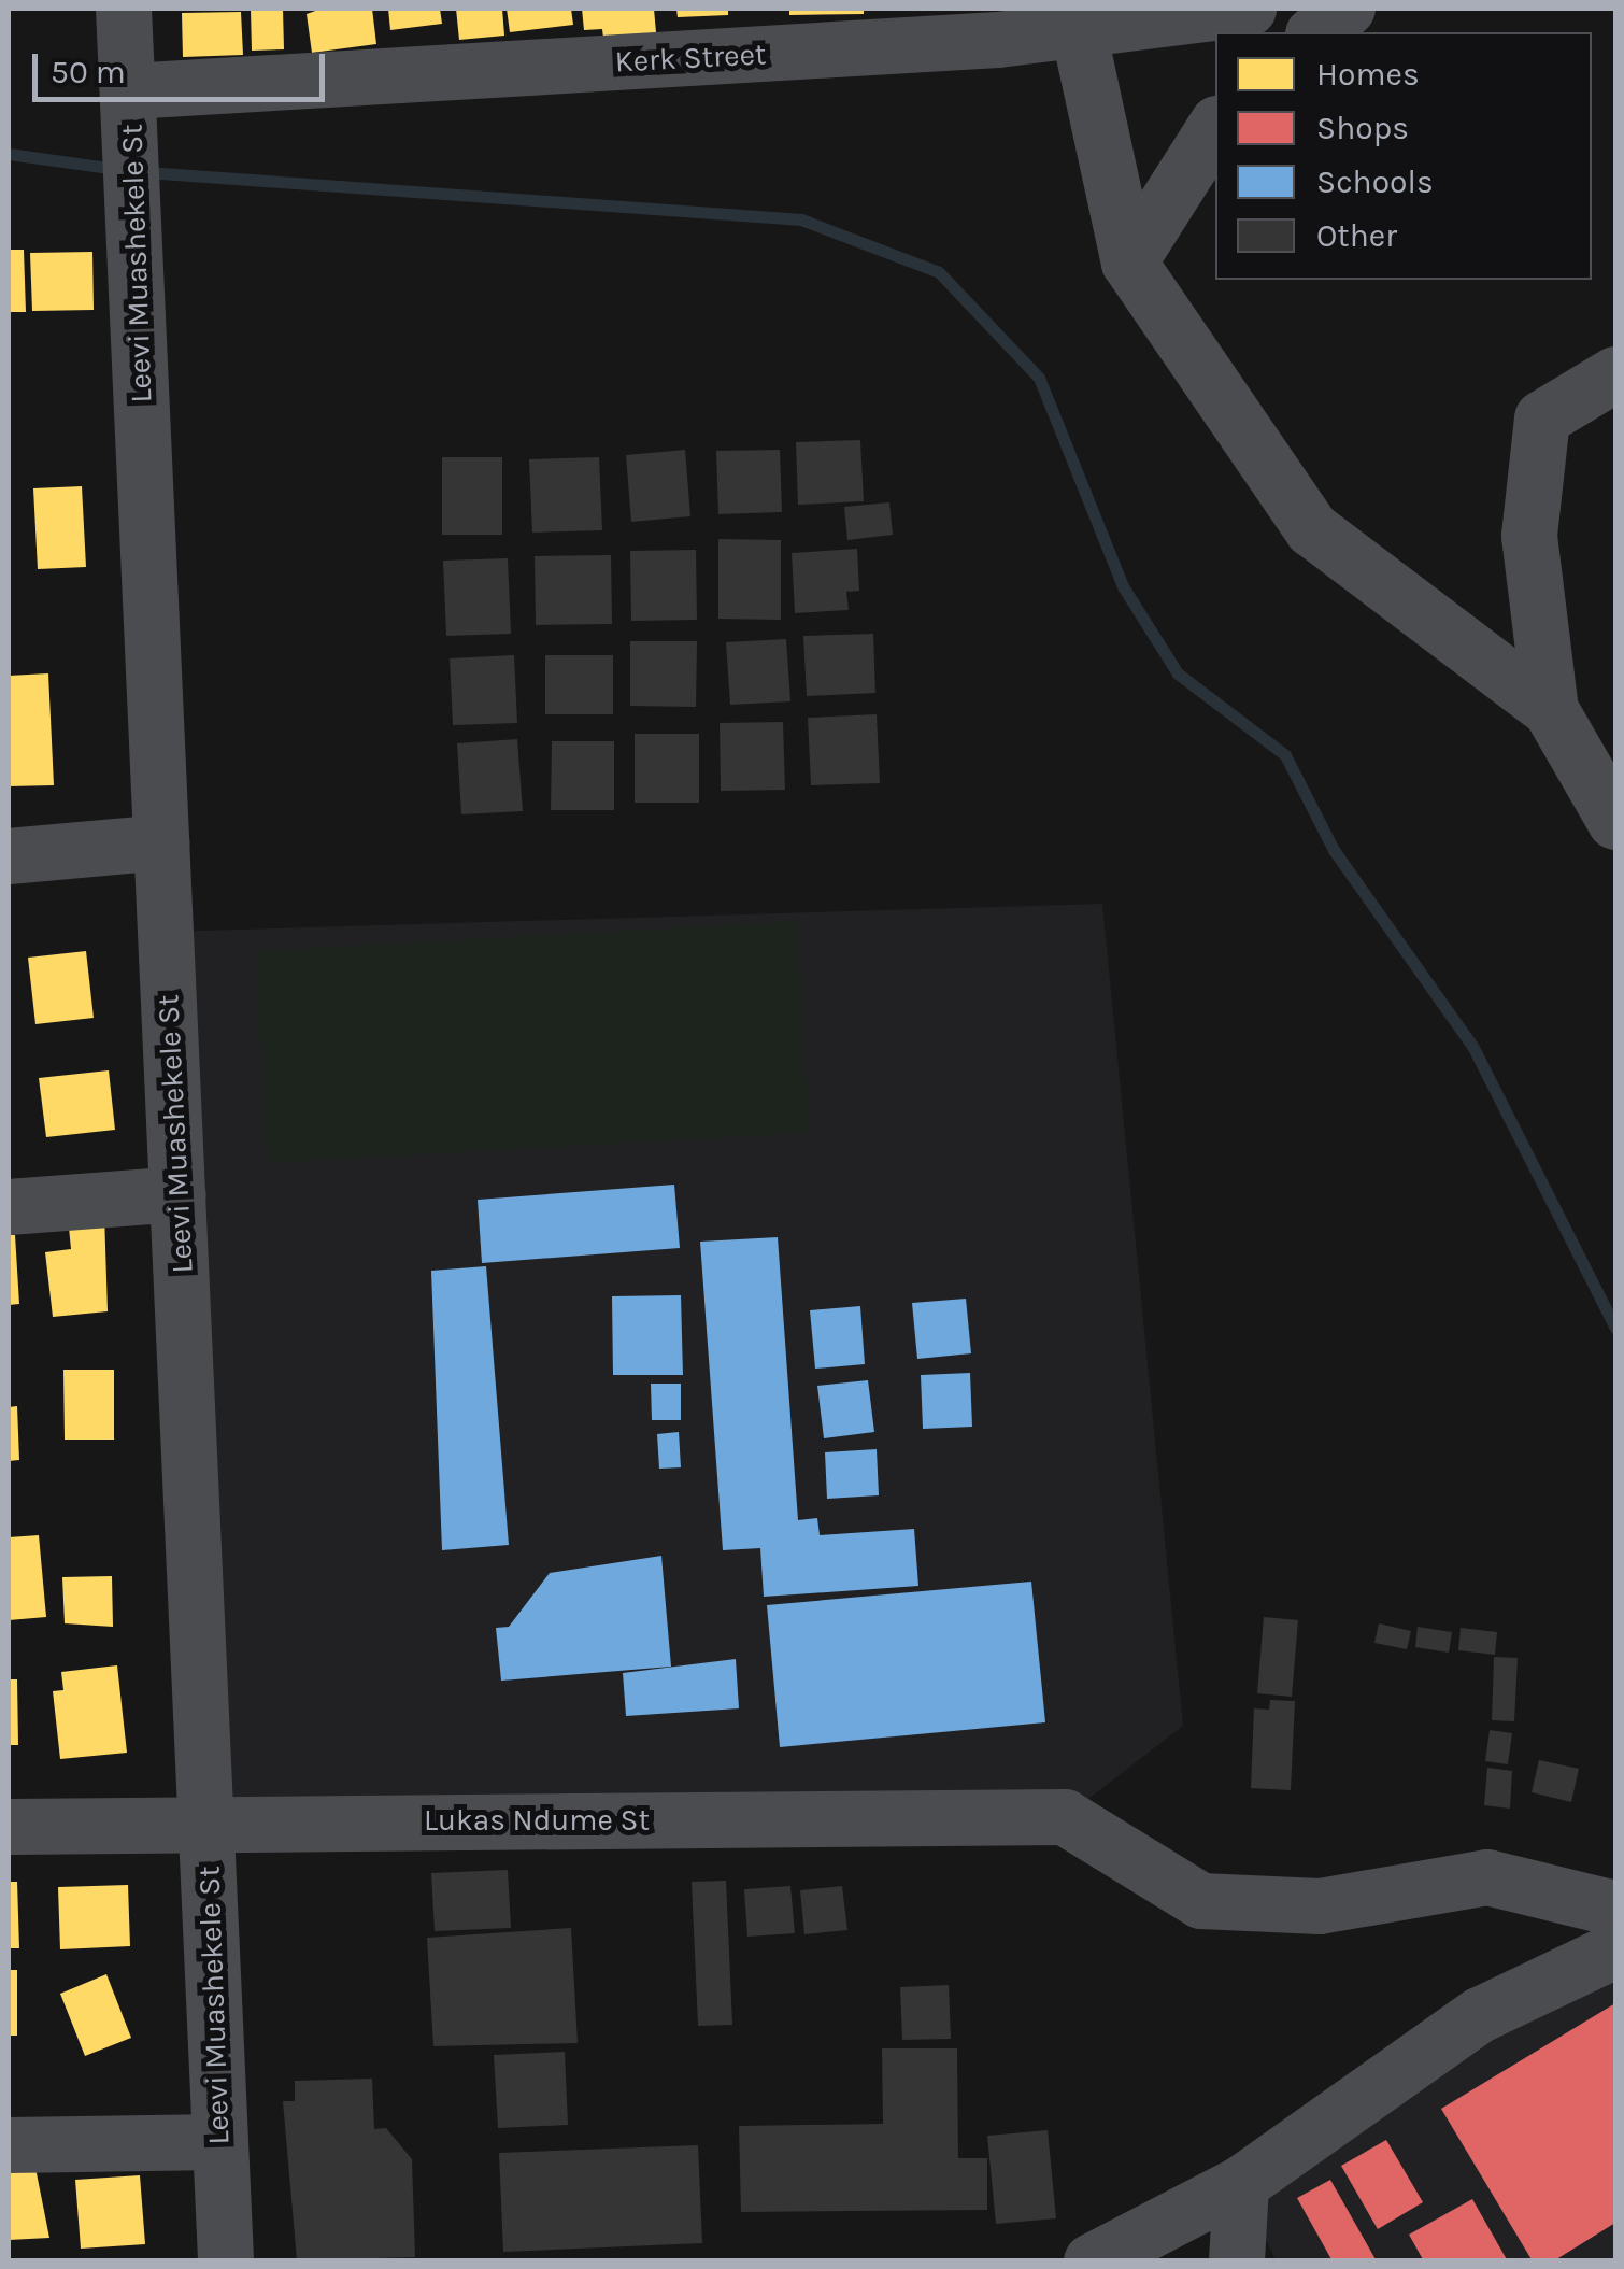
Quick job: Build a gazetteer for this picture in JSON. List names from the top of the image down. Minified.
{"streets":{"street":["Kerk Street","Leevi Muashekele St","Lukas Ndume St"]},"crossings":[["Kerk Street","Leevi Muashekele St"],["Leevi Muashekele St","Lukas Ndume St"]],"legend":["Homes","Shops","Schools","Other"],"scale_bar":"50 m"}
